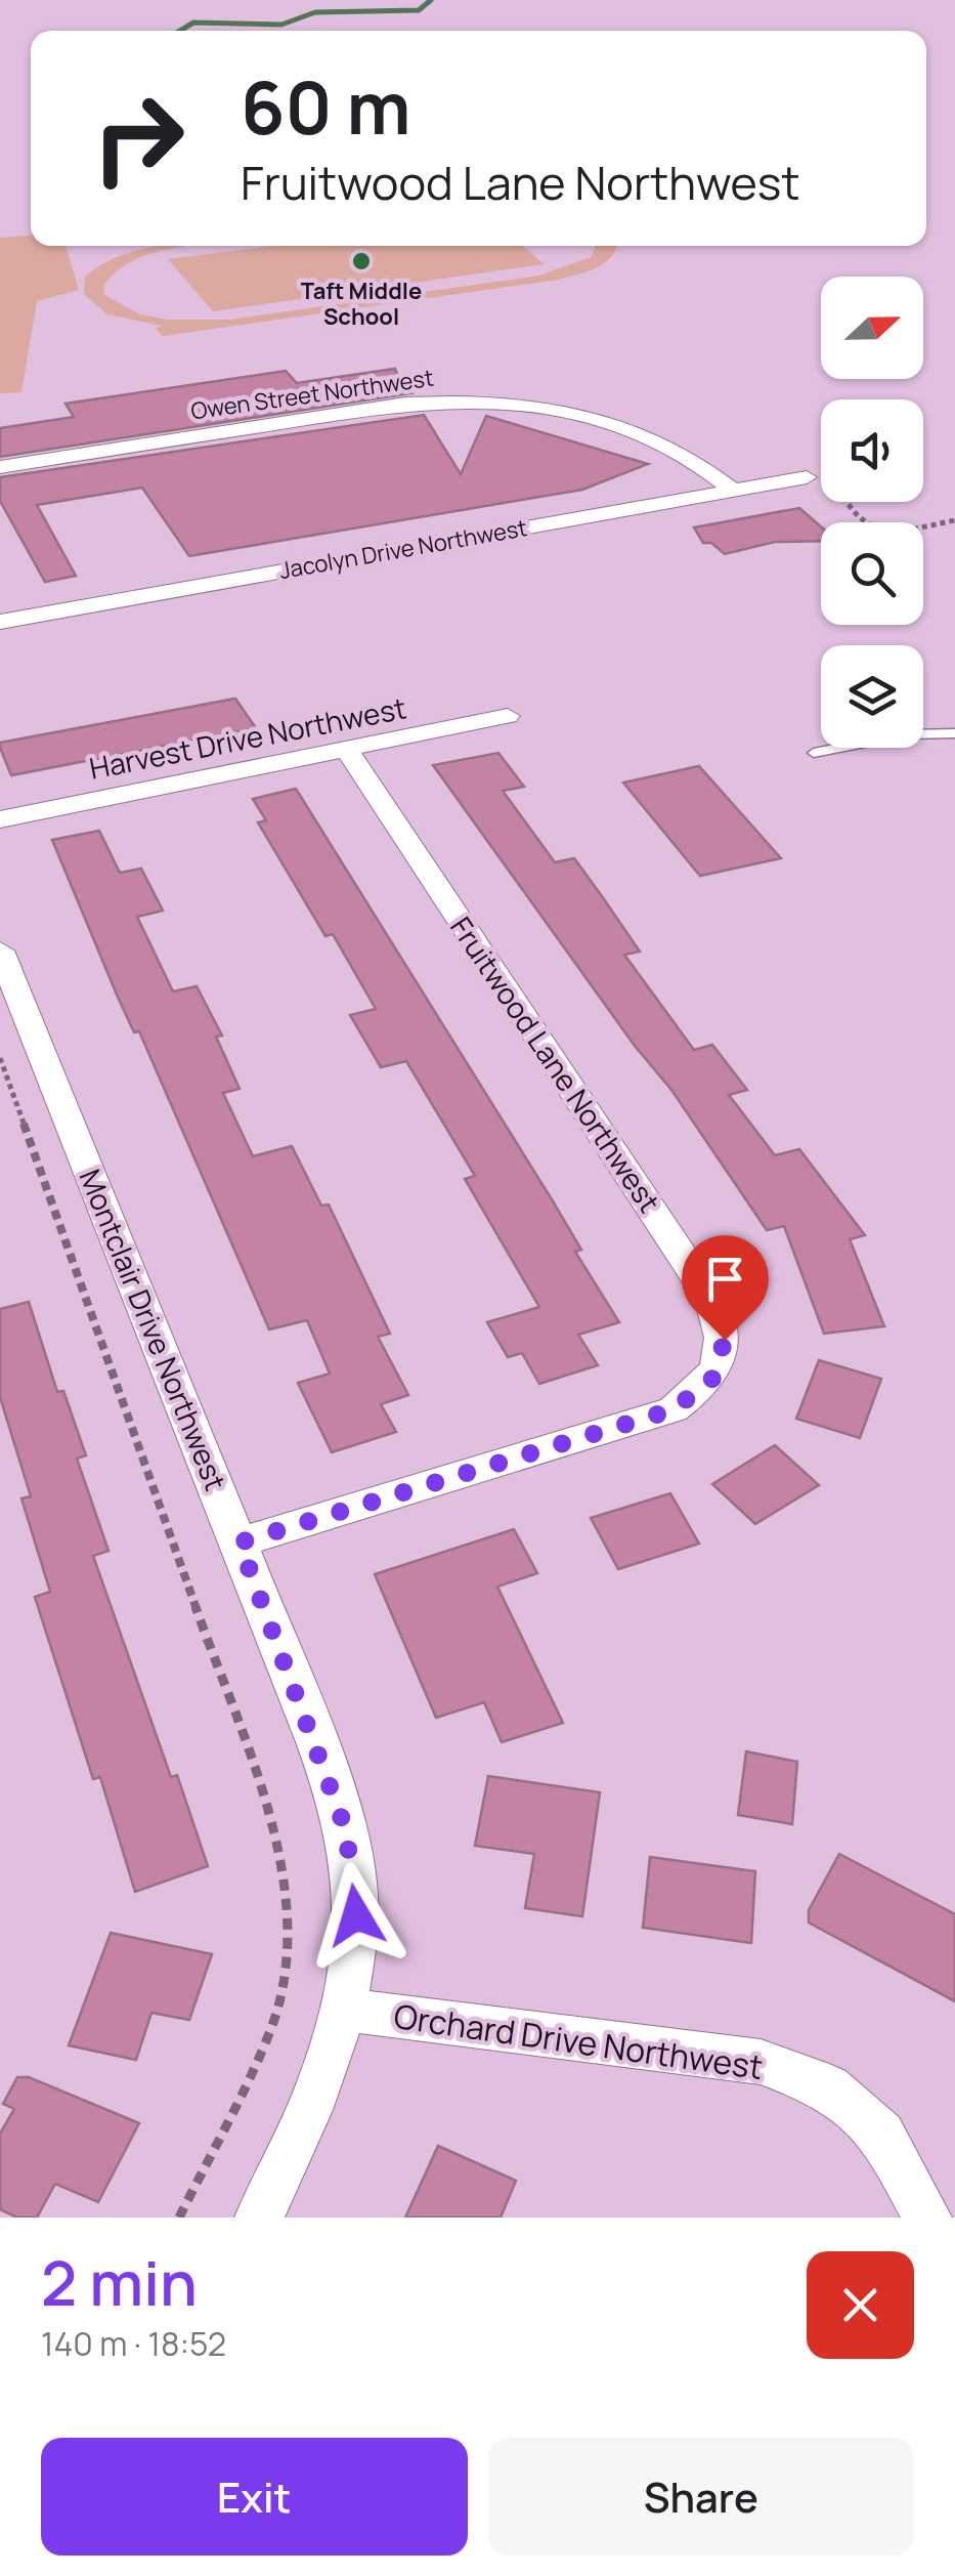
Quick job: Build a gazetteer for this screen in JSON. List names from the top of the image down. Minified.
{"streets":{"street":["Owen Street Northwest","Jacolyn Drive Northwest","Harvest Drive Northwest","Fruitwood Lane Northwest","Montclair Drive Northwest","Orchard Drive Northwest"]},"crossings":[["Owen Street Northwest","Jacolyn Drive Northwest"],["Harvest Drive Northwest","Fruitwood Lane Northwest"],["Fruitwood Lane Northwest","Montclair Drive Northwest"],["Montclair Drive Northwest","Orchard Drive Northwest"]],"places":["Taft Middle School"],"north":"right","page":{"turn":["60 m","Fruitwood Lane Northwest"],"heading":["2 min","140 m · 18:52"],"buttons":["Exit","Share"]}}
